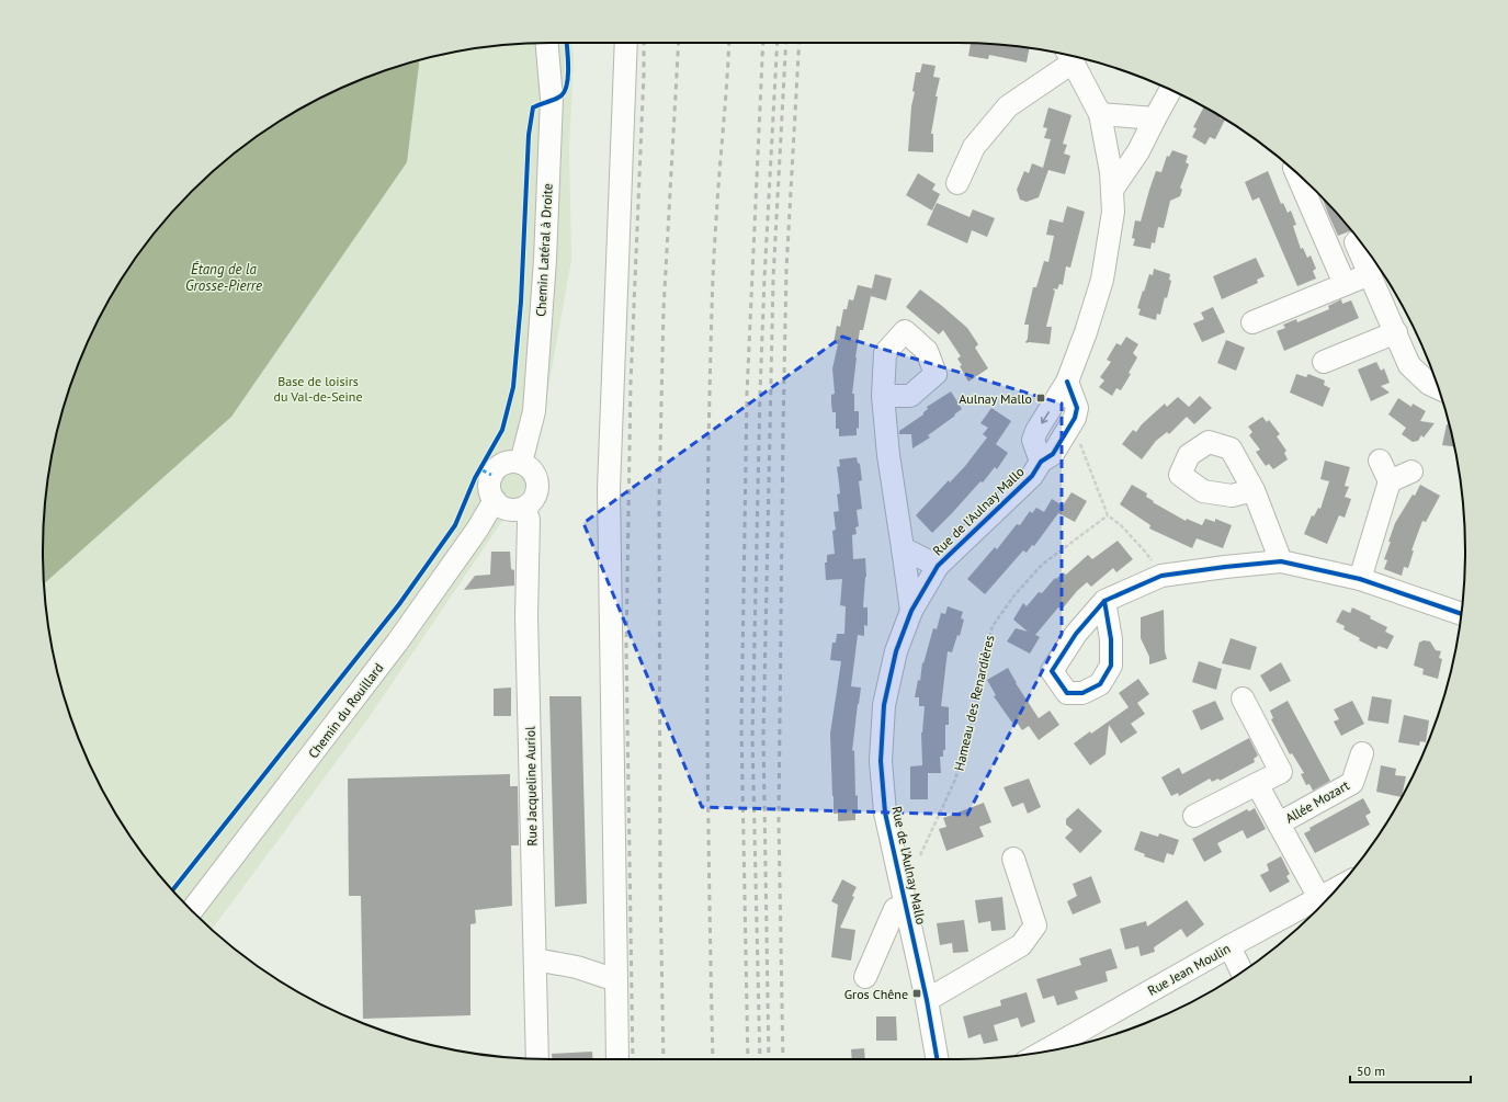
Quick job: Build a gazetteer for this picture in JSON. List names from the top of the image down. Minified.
{"streets":{"street":["Chemin Latéral à Droite","Rue de l'Aulnay Mallo","Chemin du Rouillard","Rue Jacqueline Auriol","Allée Mozart","Rue Jean Moulin"],"path":["Hameau des Renardières"]},"crossings":[["Chemin Latéral à Droite","Chemin du Rouillard"],["Chemin Latéral à Droite","Rue Jacqueline Auriol"],["Chemin du Rouillard","Rue Jacqueline Auriol"],["Allée Mozart","Rue Jean Moulin"]],"water":["Étang de la Grosse-Pierre"],"parks":["Base de loisirs du Val-de-Seine"],"places":{"transit":["Aulnay Mallo","Gros Chêne"]},"scale_bar":"50 m"}
